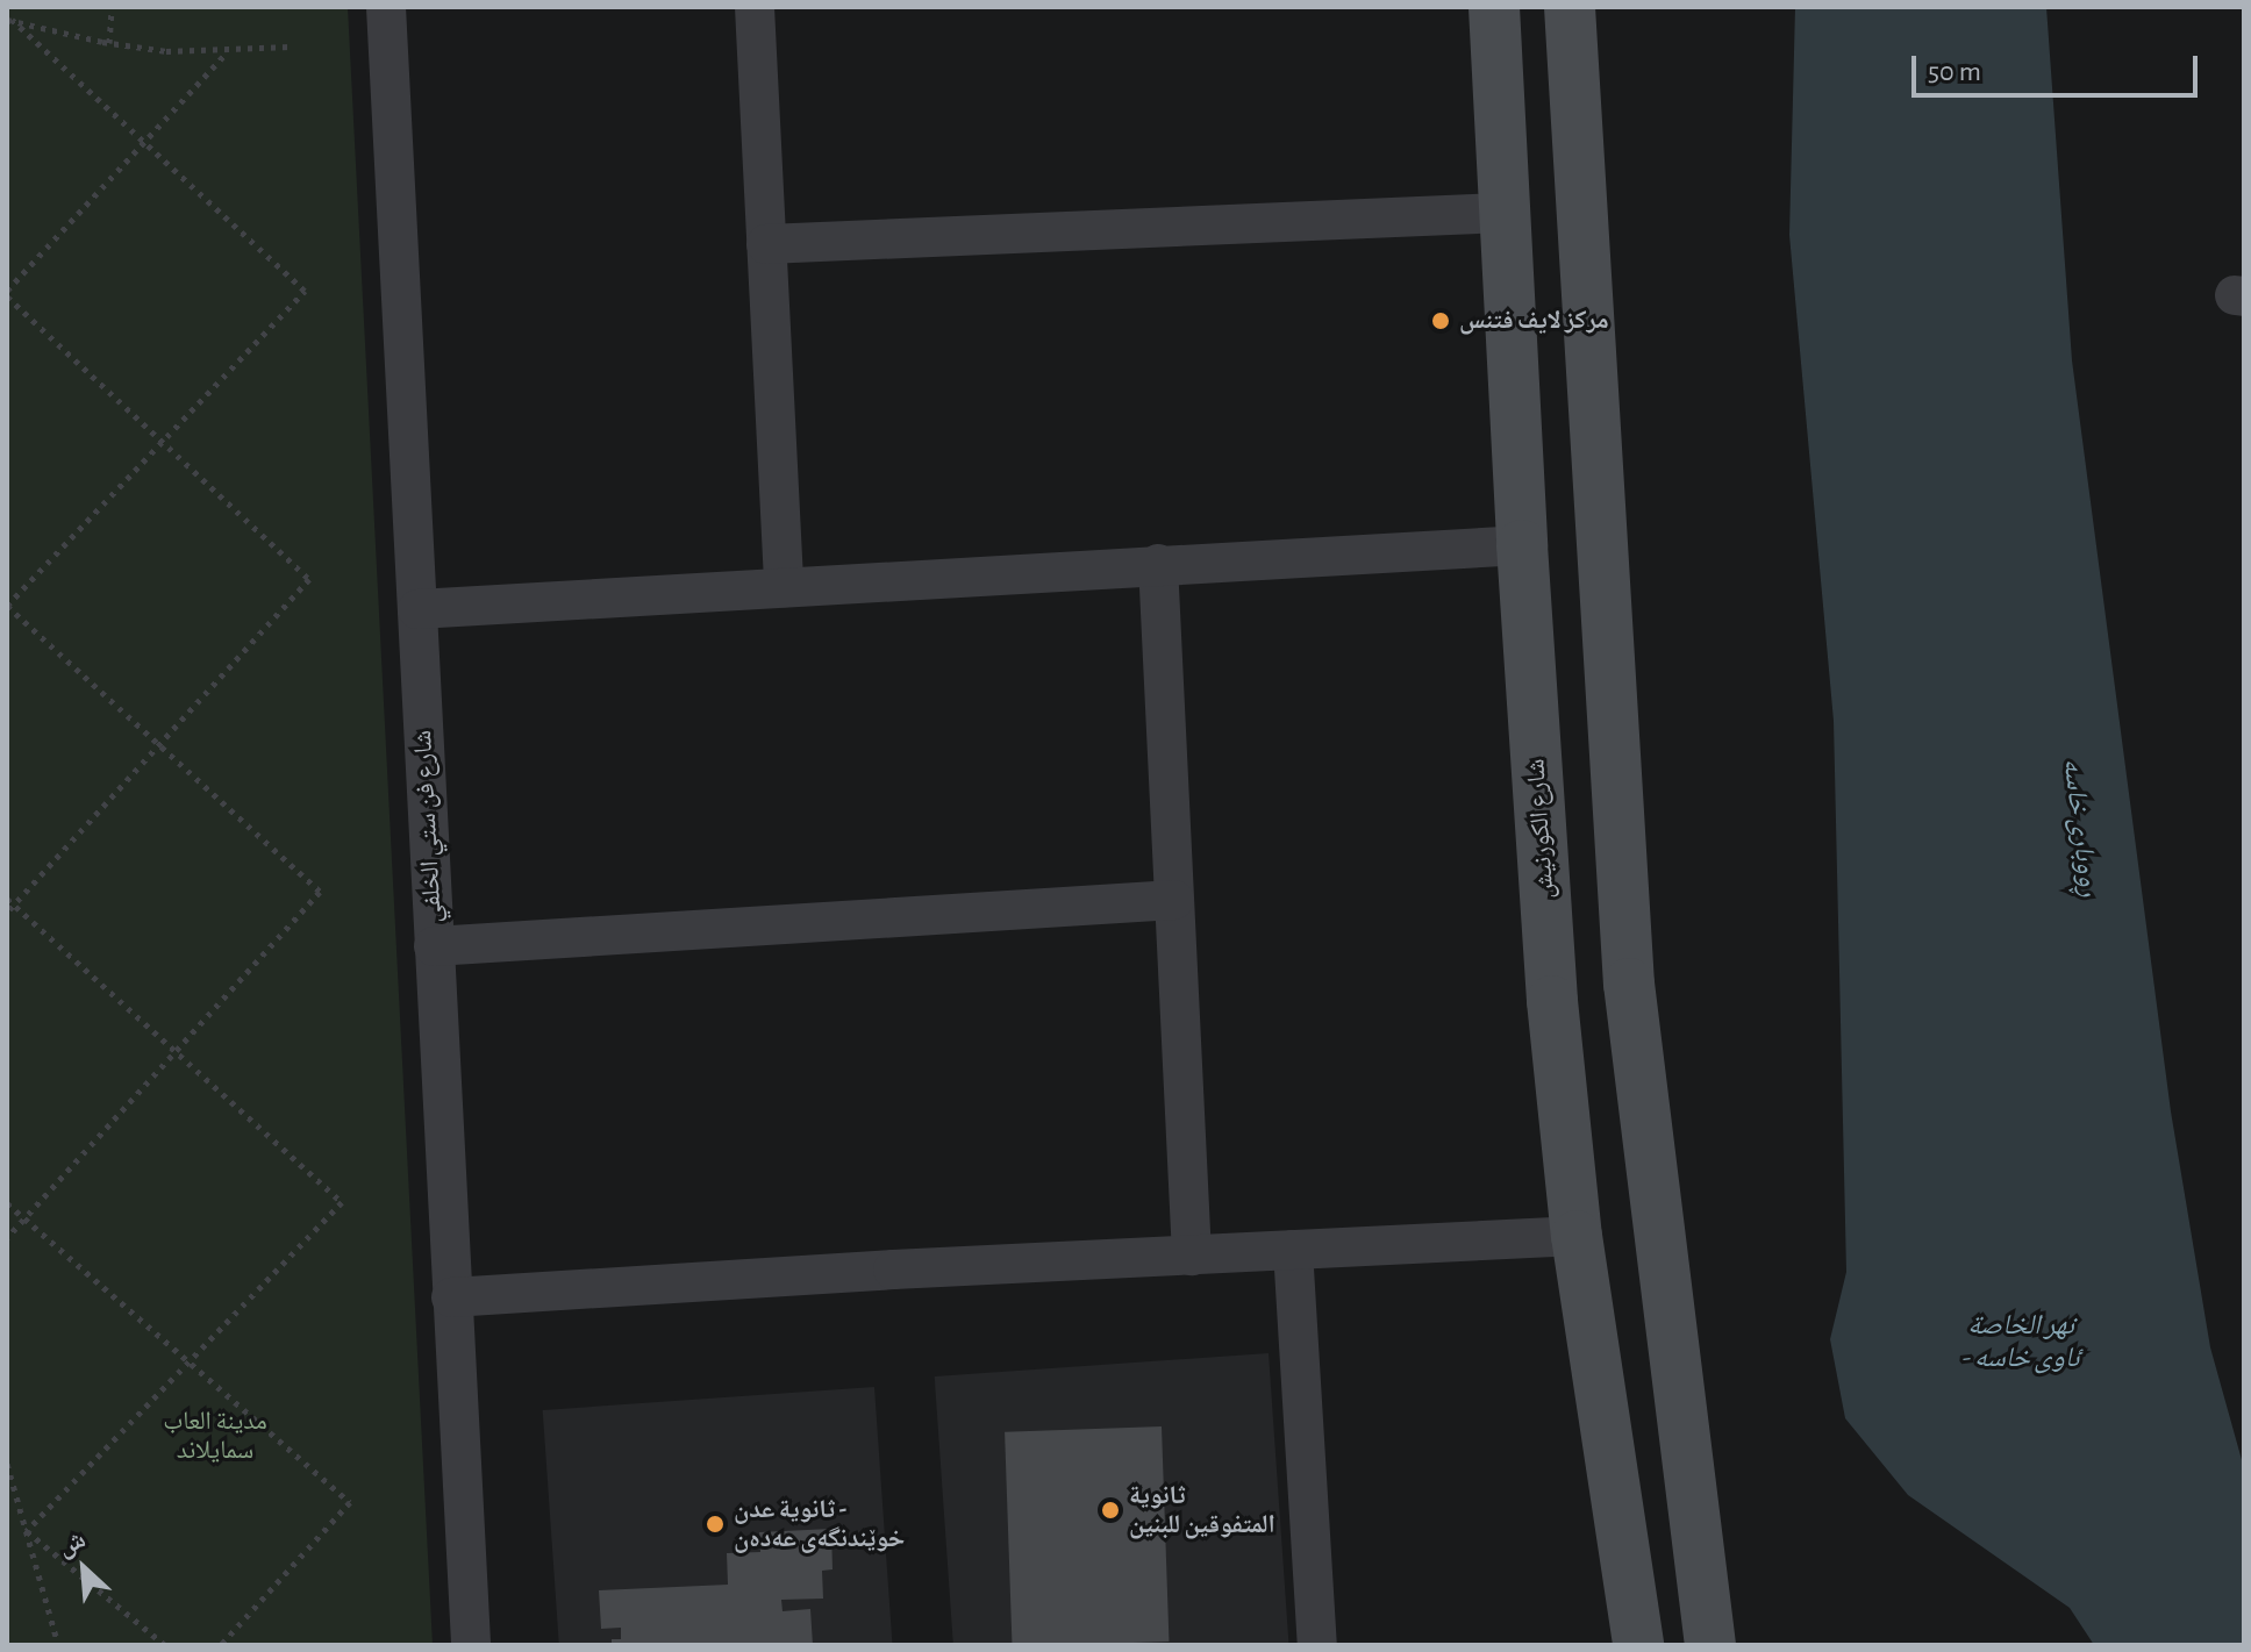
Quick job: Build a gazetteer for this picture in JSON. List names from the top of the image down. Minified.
{"streets":{"main road":["شارع الكورنيش"],"street":["شارع فن ستي الخلفي"]},"water":["ڕووباری خاسە","نهر الخاصة - ئاوی خاسە"],"parks":["مدينة العاب سمايلاند"],"places":["مركز لايف فتنس","ثانوية المتفوقين للبنين","ثانوية عدن - خوێندنگەی عەدەن"],"scale_bar":"50 m","north":"top left"}
